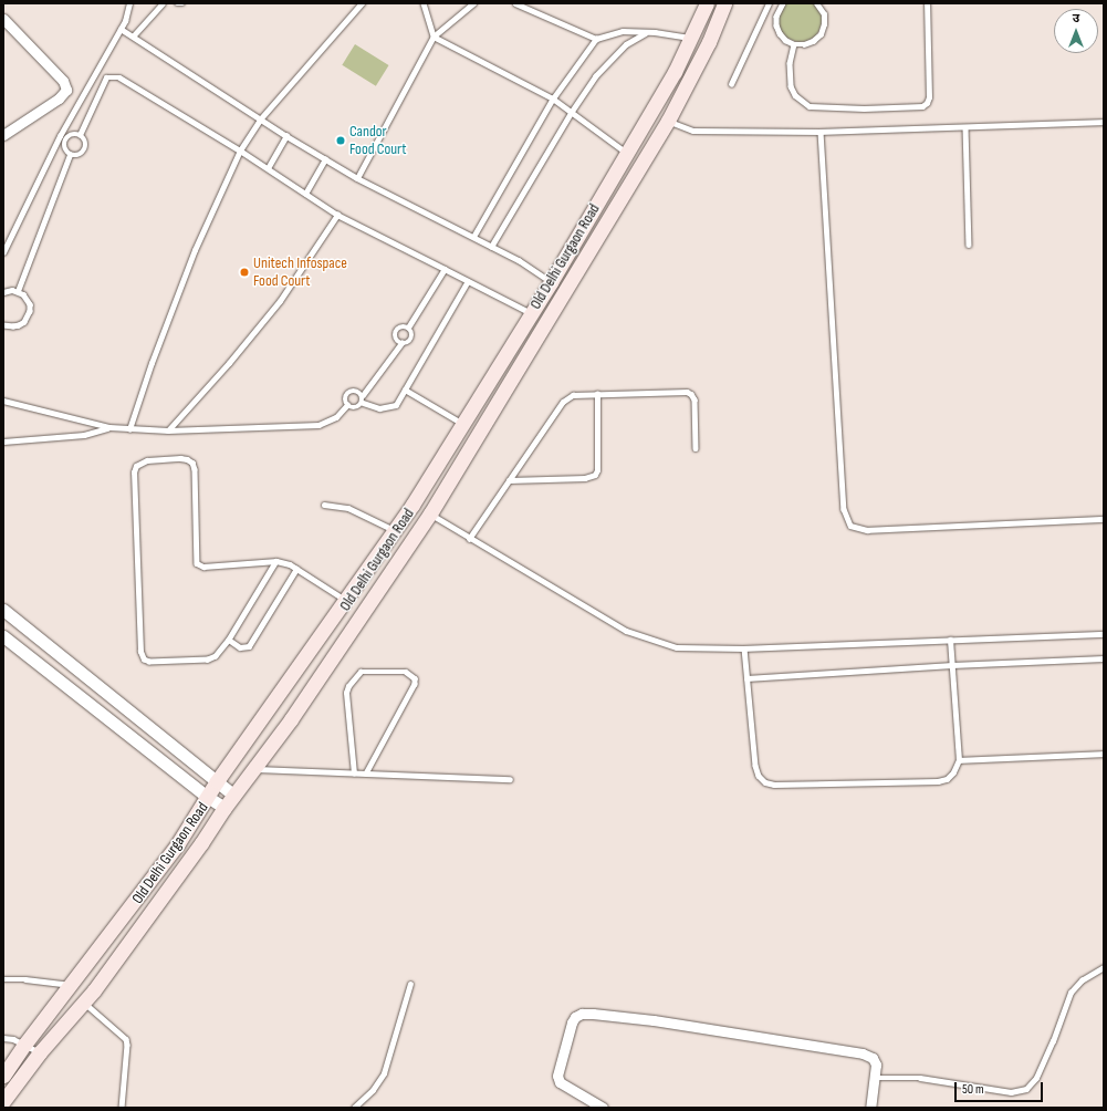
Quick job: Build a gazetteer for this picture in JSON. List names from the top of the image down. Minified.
{"streets":{"main road":["Old Delhi Gurgaon Road"]},"places":["Candor Food Court","Unitech Infospace Food Court"],"scale_bar":"50 m","north":"top"}
